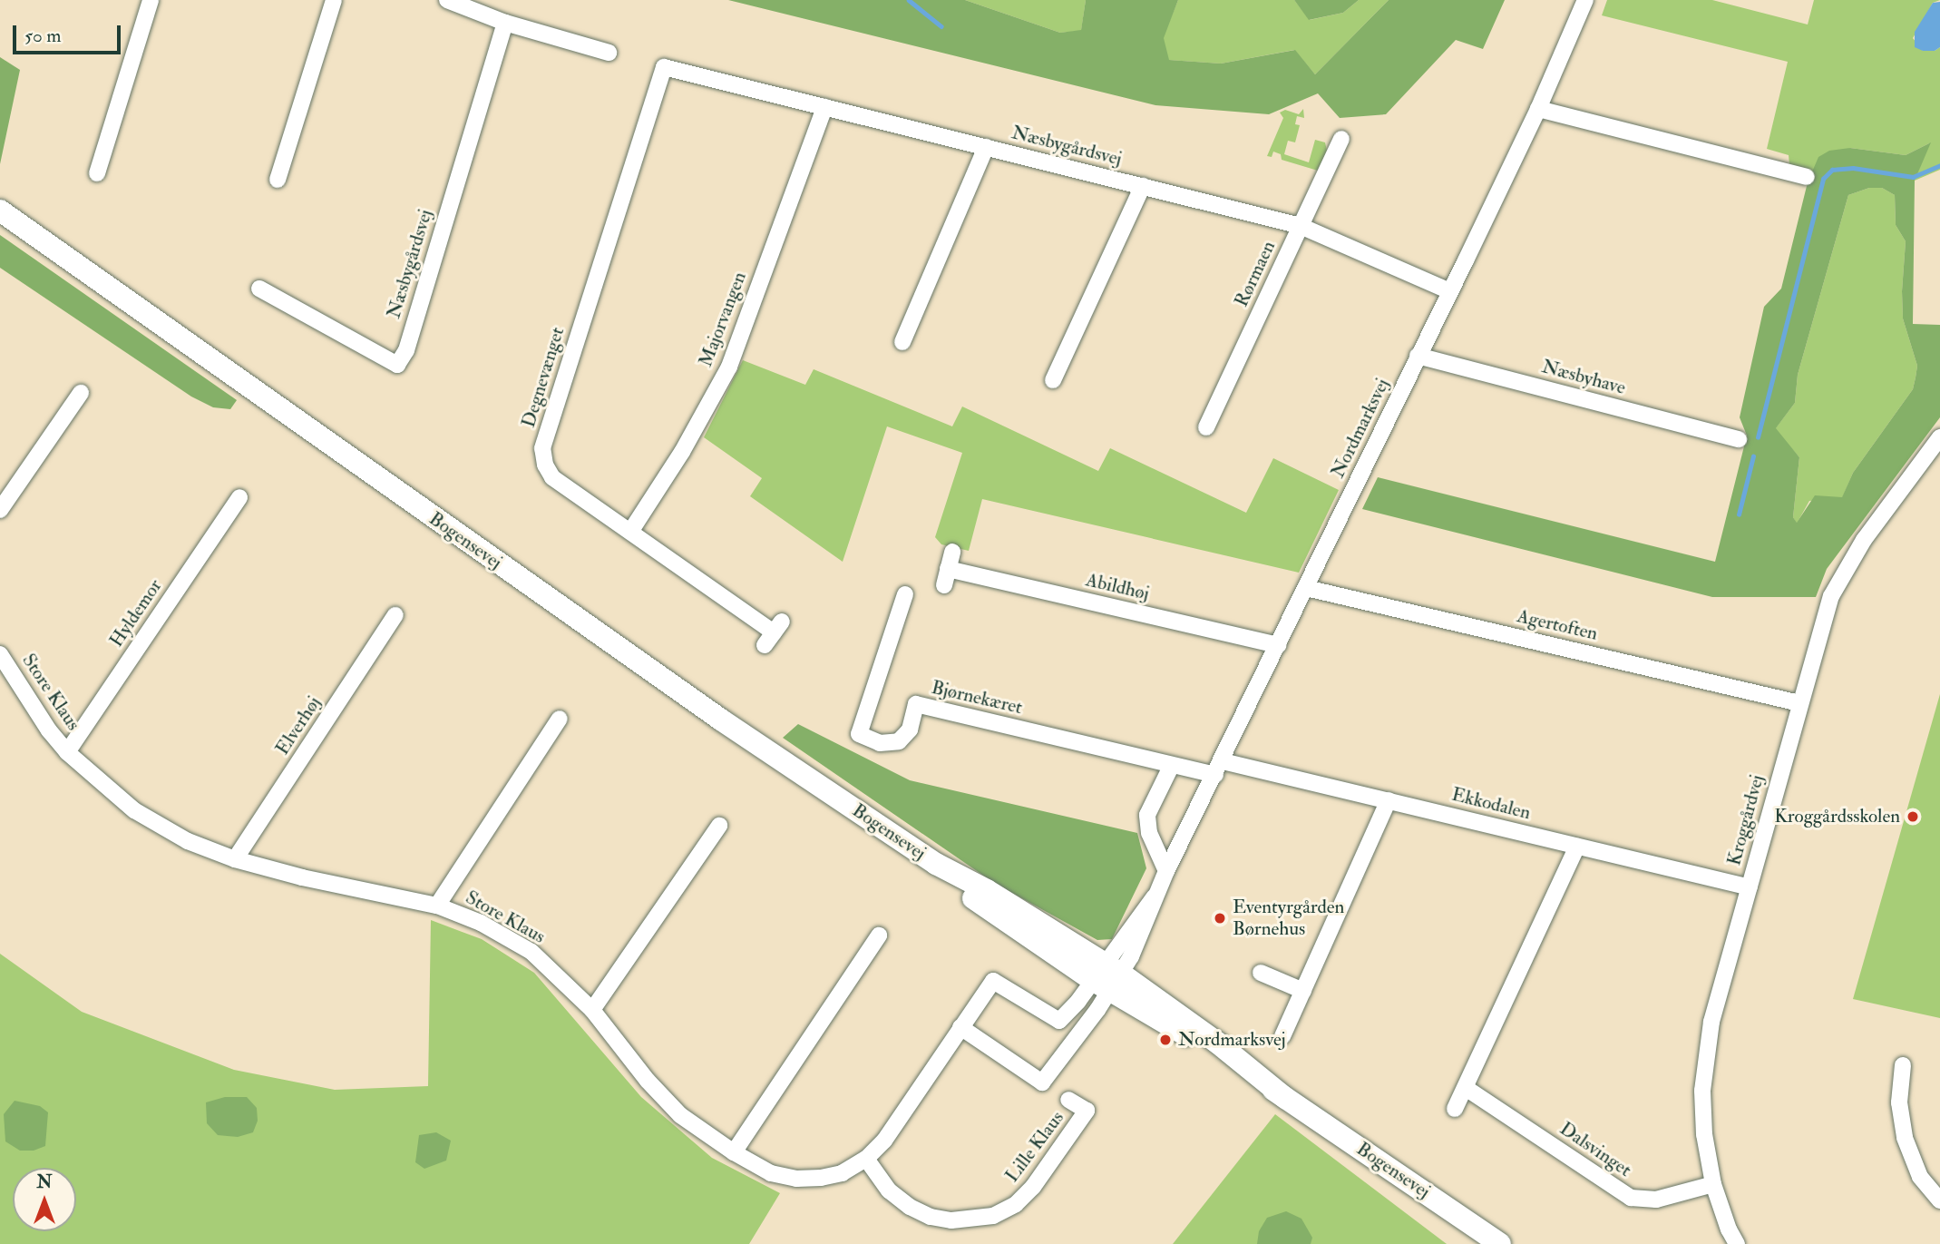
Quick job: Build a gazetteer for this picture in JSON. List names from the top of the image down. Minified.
{"streets":{"main road":["Bogensevej"],"street":["Næsbygårdsvej","Rørmaen","Majorvangen","Degnevænget","Næsbyhave","Nordmarksvej","Abildhøj","Hyldemor","Agertoften","Store Klaus","Bjørnekæret","Elverhøj","Ekkodalen","Kroggårdvej","Lille Klaus","Dalsvinget"]},"crossings":[["Næsbygårdsvej","Rørmaen"],["Næsbygårdsvej","Majorvangen"],["Næsbygårdsvej","Degnevænget"],["Næsbygårdsvej","Nordmarksvej"],["Majorvangen","Degnevænget"],["Næsbyhave","Nordmarksvej"],["Nordmarksvej","Bogensevej"],["Nordmarksvej","Abildhøj"],["Nordmarksvej","Agertoften"],["Nordmarksvej","Store Klaus"],["Nordmarksvej","Bjørnekæret"],["Nordmarksvej","Ekkodalen"],["Bogensevej","Store Klaus"],["Hyldemor","Store Klaus"],["Agertoften","Kroggårdvej"],["Store Klaus","Elverhøj"],["Store Klaus","Lille Klaus"],["Bjørnekæret","Ekkodalen"],["Ekkodalen","Kroggårdvej"],["Kroggårdvej","Dalsvinget"]],"places":["Kroggårdsskolen","Eventyrgården Børnehus","Nordmarksvej"],"scale_bar":"50 m","north":"top"}
